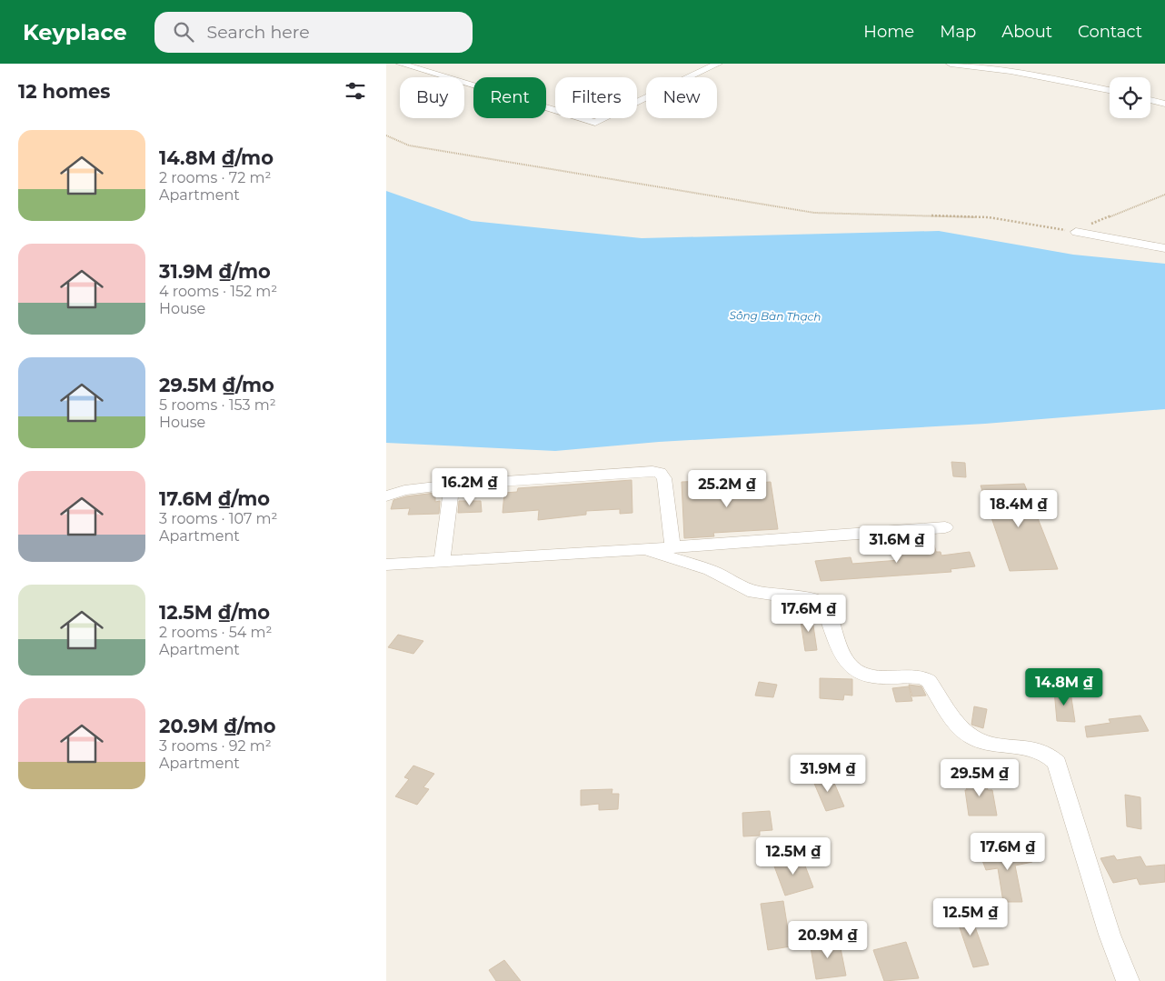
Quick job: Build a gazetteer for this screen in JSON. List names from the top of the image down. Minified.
{"water":["Sông Bàn Thạch"],"page":{"header":"Keyplace","search":"Search here","nav":["Home","Map","About","Contact"],"heading":"12 homes","chip":["Buy","Rent","Filters","New"],"list":[{"name":"14.8M ₫/mo","note":"2 rooms · 72 m² · Apartment"},{"name":"31.9M ₫/mo","note":"4 rooms · 152 m² · House"},{"name":"29.5M ₫/mo","note":"5 rooms · 153 m² · House"},{"name":"17.6M ₫/mo","note":"3 rooms · 107 m² · Apartment"},{"name":"12.5M ₫/mo","note":"2 rooms · 54 m² · Apartment"},{"name":"20.9M ₫/mo","note":"3 rooms · 92 m² · Apartment"}],"price":["16.2M ₫","25.2M ₫","18.4M ₫","31.6M ₫","17.6M ₫","14.8M ₫","31.9M ₫","29.5M ₫","17.6M ₫","12.5M ₫","12.5M ₫","20.9M ₫"]}}
